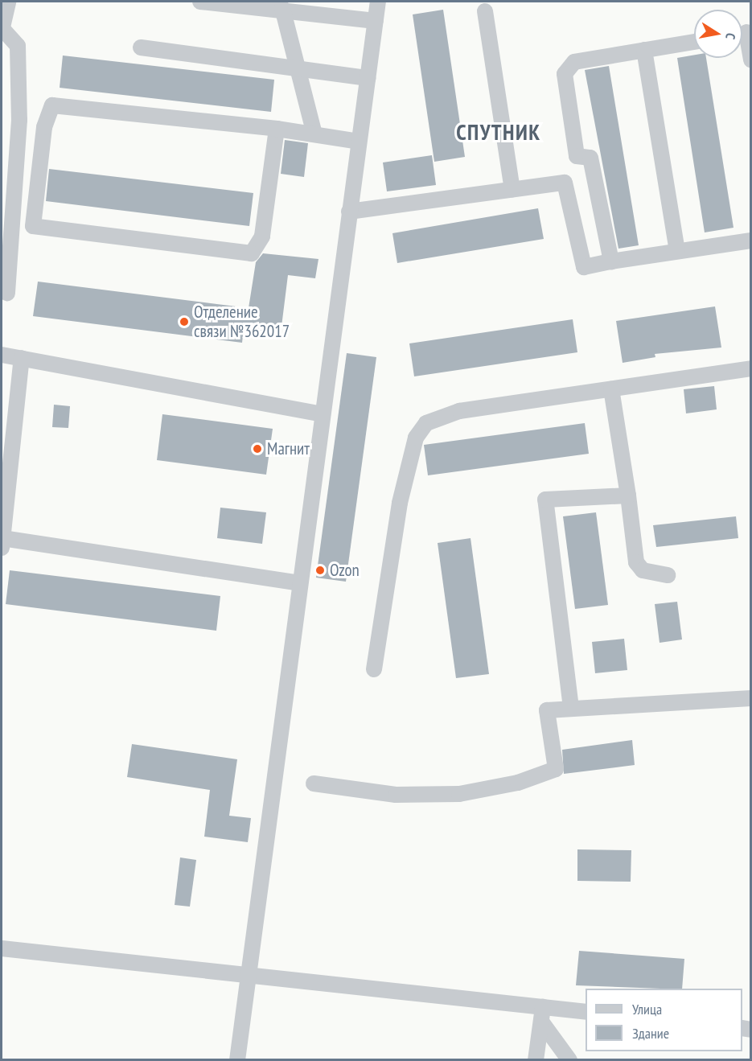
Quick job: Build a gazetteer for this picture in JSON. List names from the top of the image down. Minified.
{"districts":["СПУТНИК"],"places":["Отделение связи №362017","Магнит","Ozon"],"legend":["Улица","Здание"],"north":"right"}
